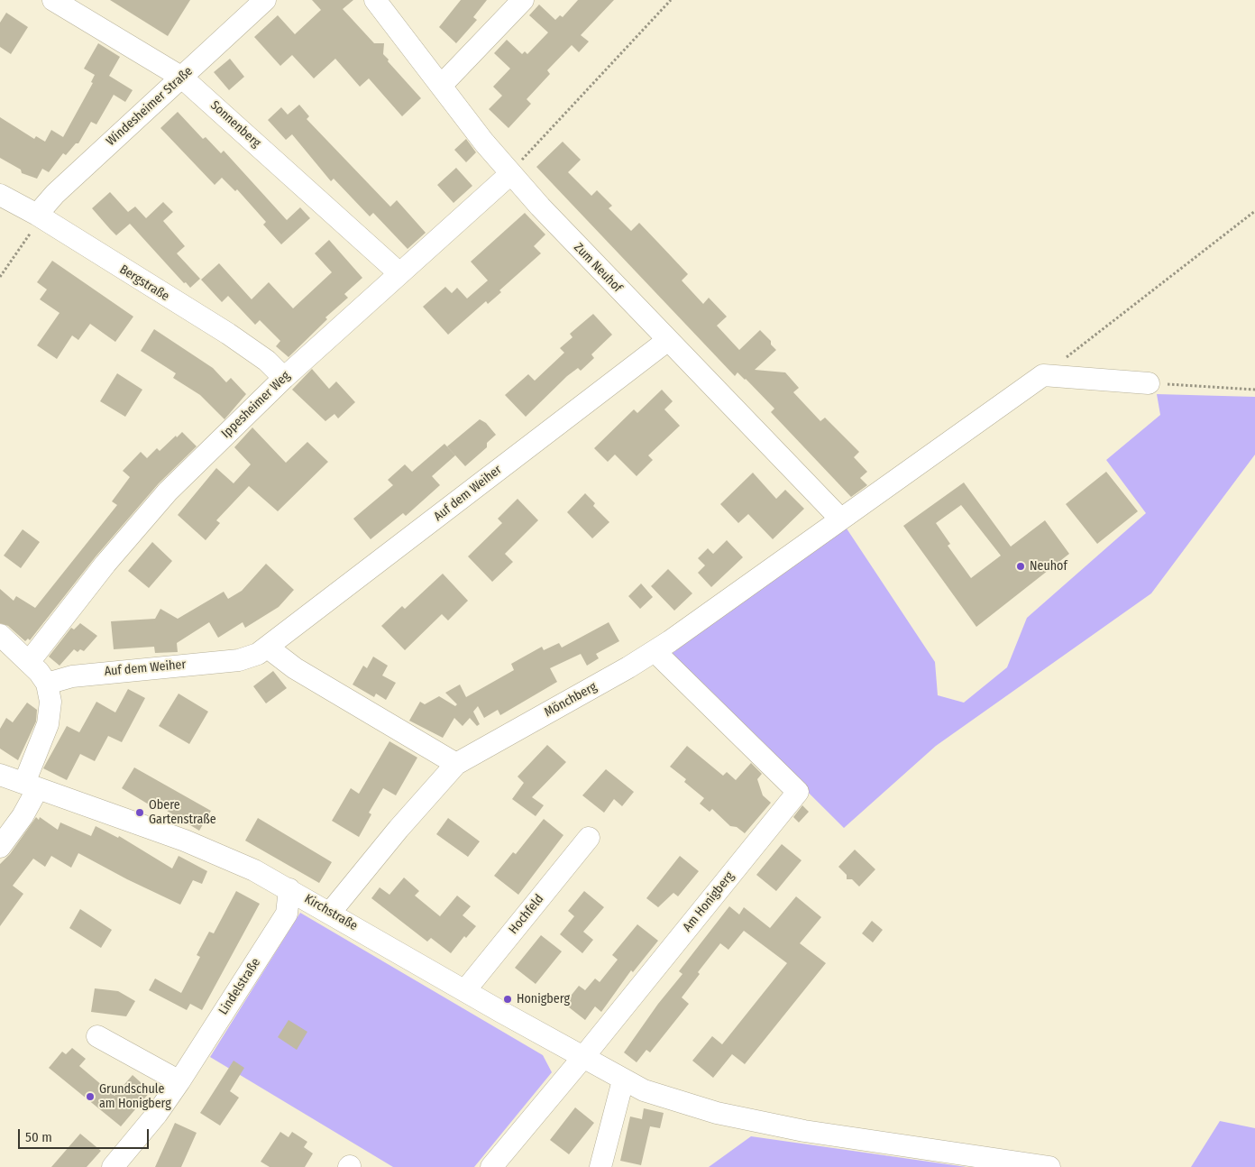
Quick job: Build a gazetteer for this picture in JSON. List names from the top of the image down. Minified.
{"streets":{"street":["Windesheimer Straße","Sonnenberg","Zum Neuhof","Bergstraße","Ippesheimer Weg","Auf dem Weiher","Mönchberg","Am Honigberg","Kirchstraße","Hochfeld","Lindelstraße"]},"crossings":[["Windesheimer Straße","Sonnenberg"],["Windesheimer Straße","Bergstraße"],["Sonnenberg","Ippesheimer Weg"],["Zum Neuhof","Ippesheimer Weg"],["Zum Neuhof","Auf dem Weiher"],["Zum Neuhof","Mönchberg"],["Bergstraße","Ippesheimer Weg"],["Mönchberg","Am Honigberg"],["Mönchberg","Kirchstraße"],["Am Honigberg","Kirchstraße"],["Kirchstraße","Hochfeld"],["Kirchstraße","Lindelstraße"]],"places":["Neuhof","Obere Gartenstraße","Honigberg","Grundschule am Honigberg"],"scale_bar":"50 m"}
